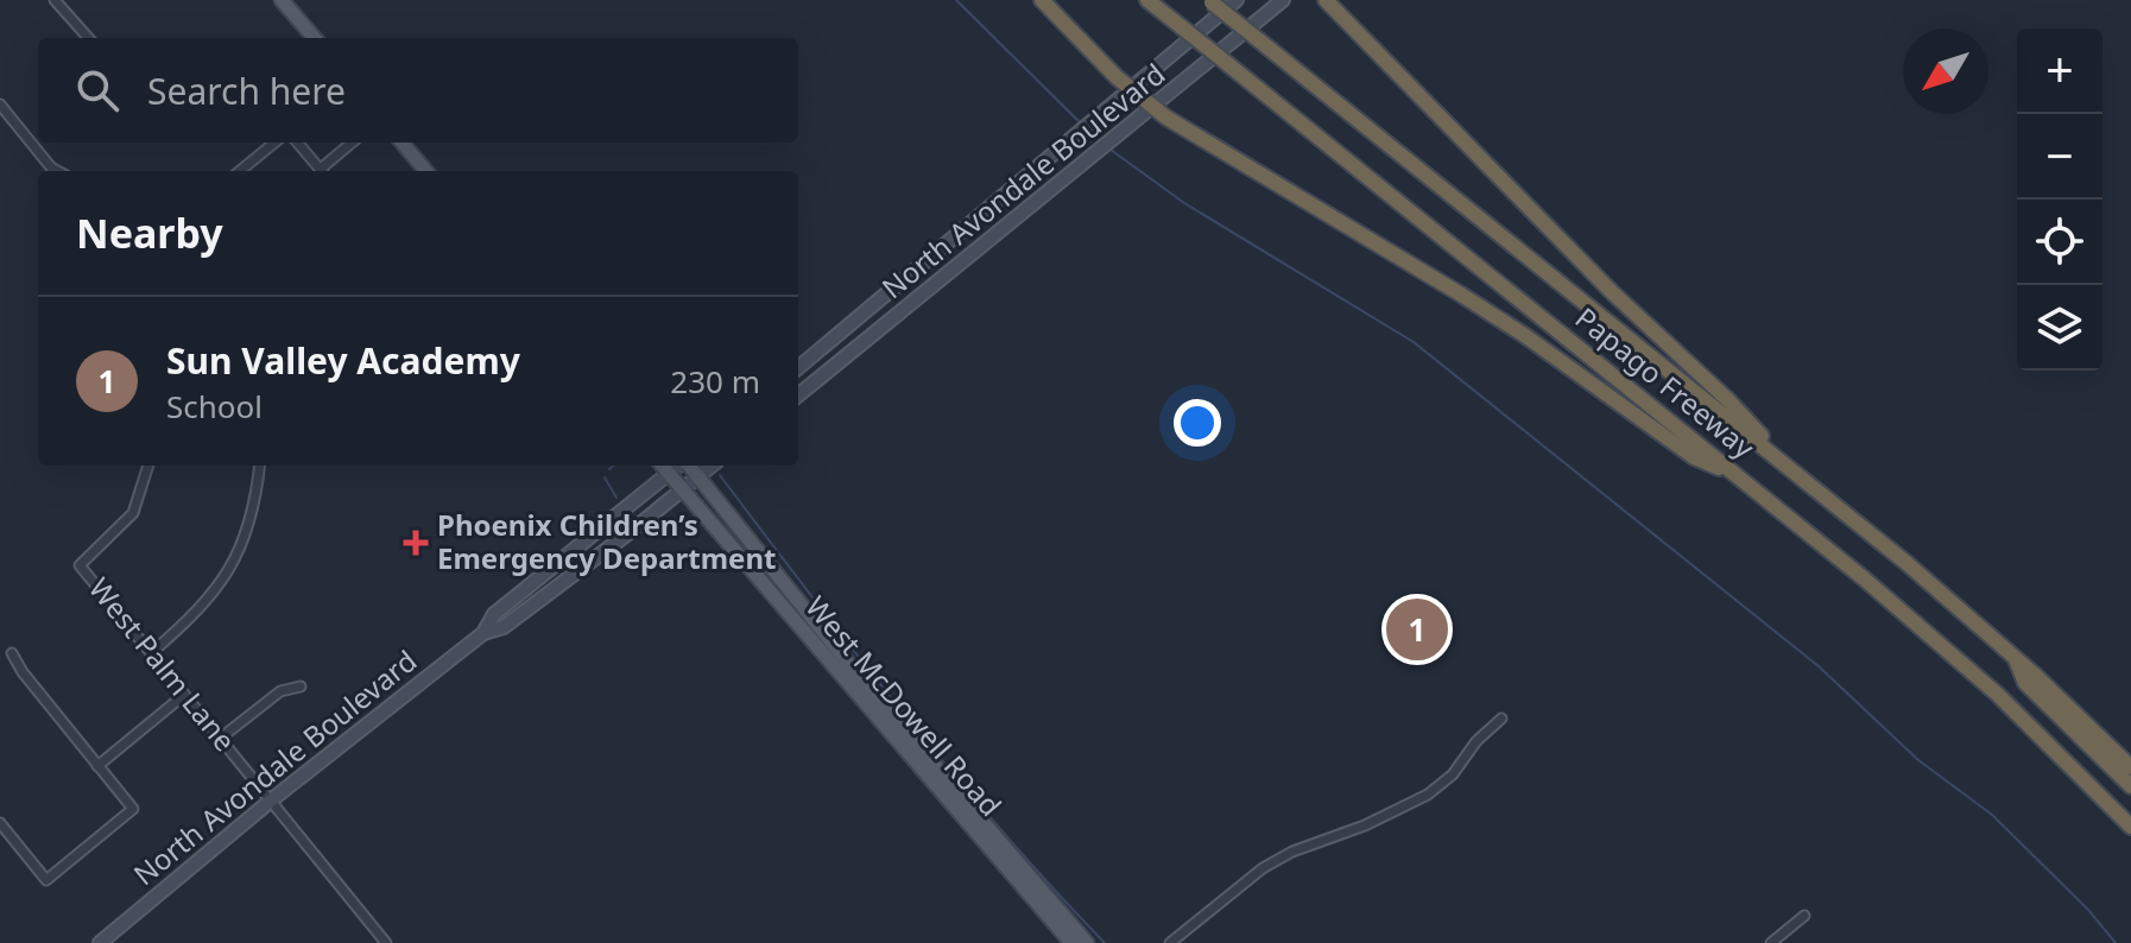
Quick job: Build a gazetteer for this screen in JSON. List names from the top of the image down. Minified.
{"streets":{"highway":["Papago Freeway"],"main road":["North Avondale Boulevard","West McDowell Road"],"street":["West Palm Lane"]},"crossings":[["North Avondale Boulevard","West Palm Lane"],["North Avondale Boulevard","West McDowell Road"]],"places":{"health":["Phoenix Children’s Emergency Department"]},"north":"bottom left","page":{"map_buttons":["+","−"],"search":"Search here","heading":"Nearby","list":[{"mark":"1","name":"Sun Valley Academy","note":"School","value":"230 m"}],"pins":"1"}}
